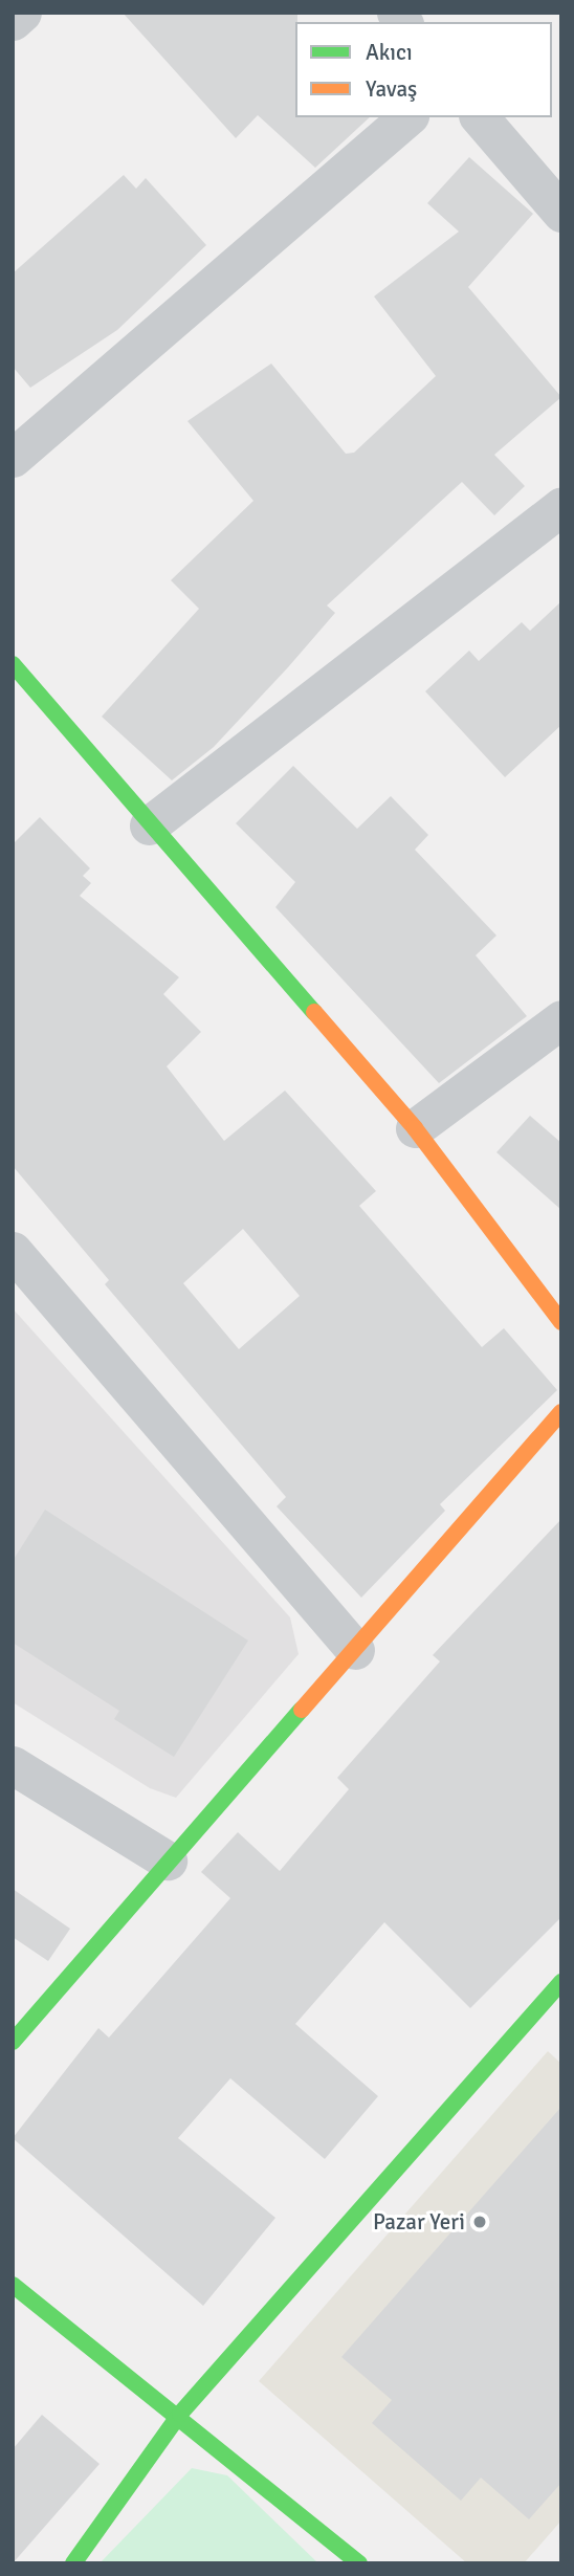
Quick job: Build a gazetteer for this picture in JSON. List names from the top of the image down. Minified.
{"places":["Pazar Yeri"],"legend":["Akıcı","Yavaş"]}
